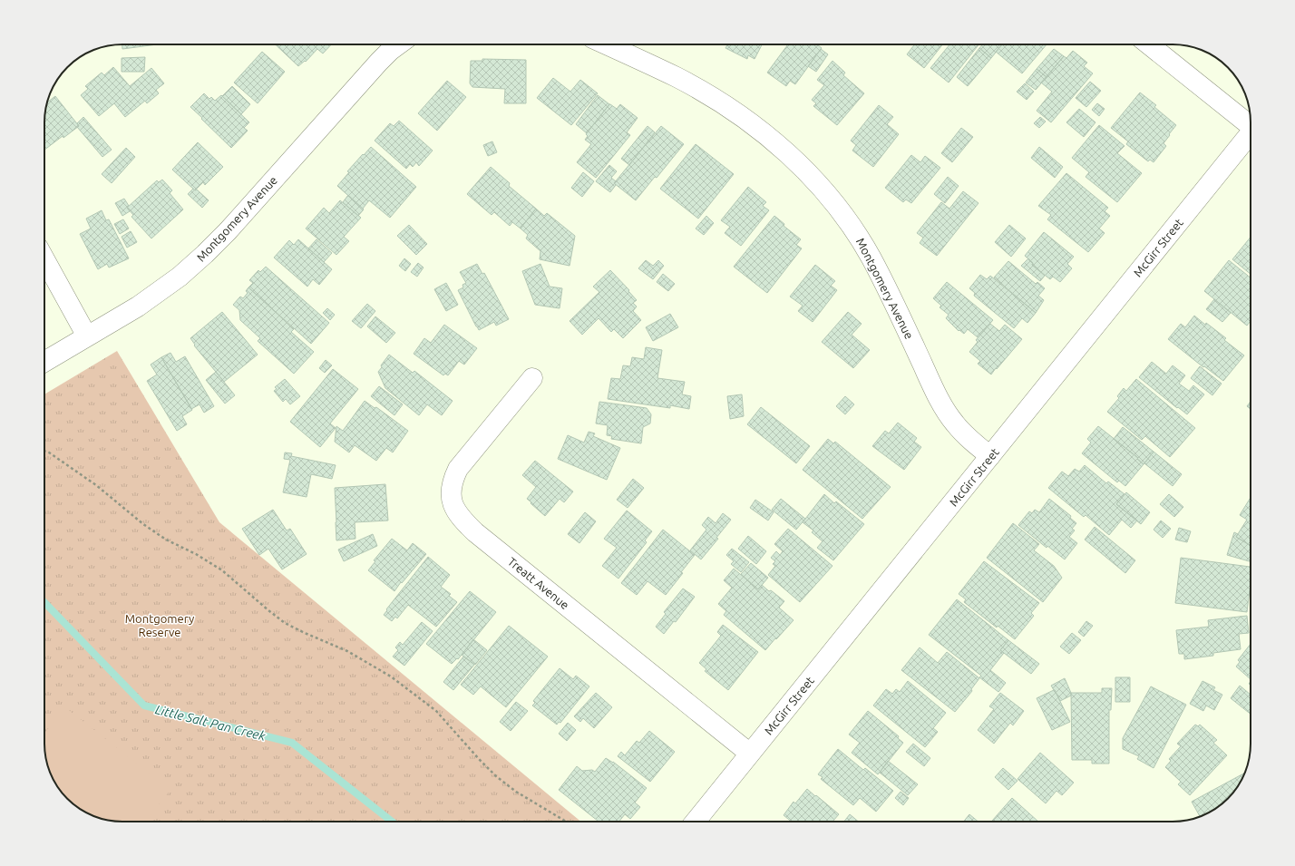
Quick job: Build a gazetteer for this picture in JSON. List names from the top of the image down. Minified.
{"streets":{"street":["Montgomery Avenue","McGirr Street","Treatt Avenue"]},"crossings":[["Montgomery Avenue","McGirr Street"],["McGirr Street","Treatt Avenue"]],"water":["Little Salt Pan Creek"],"parks":["Montgomery Reserve"]}
